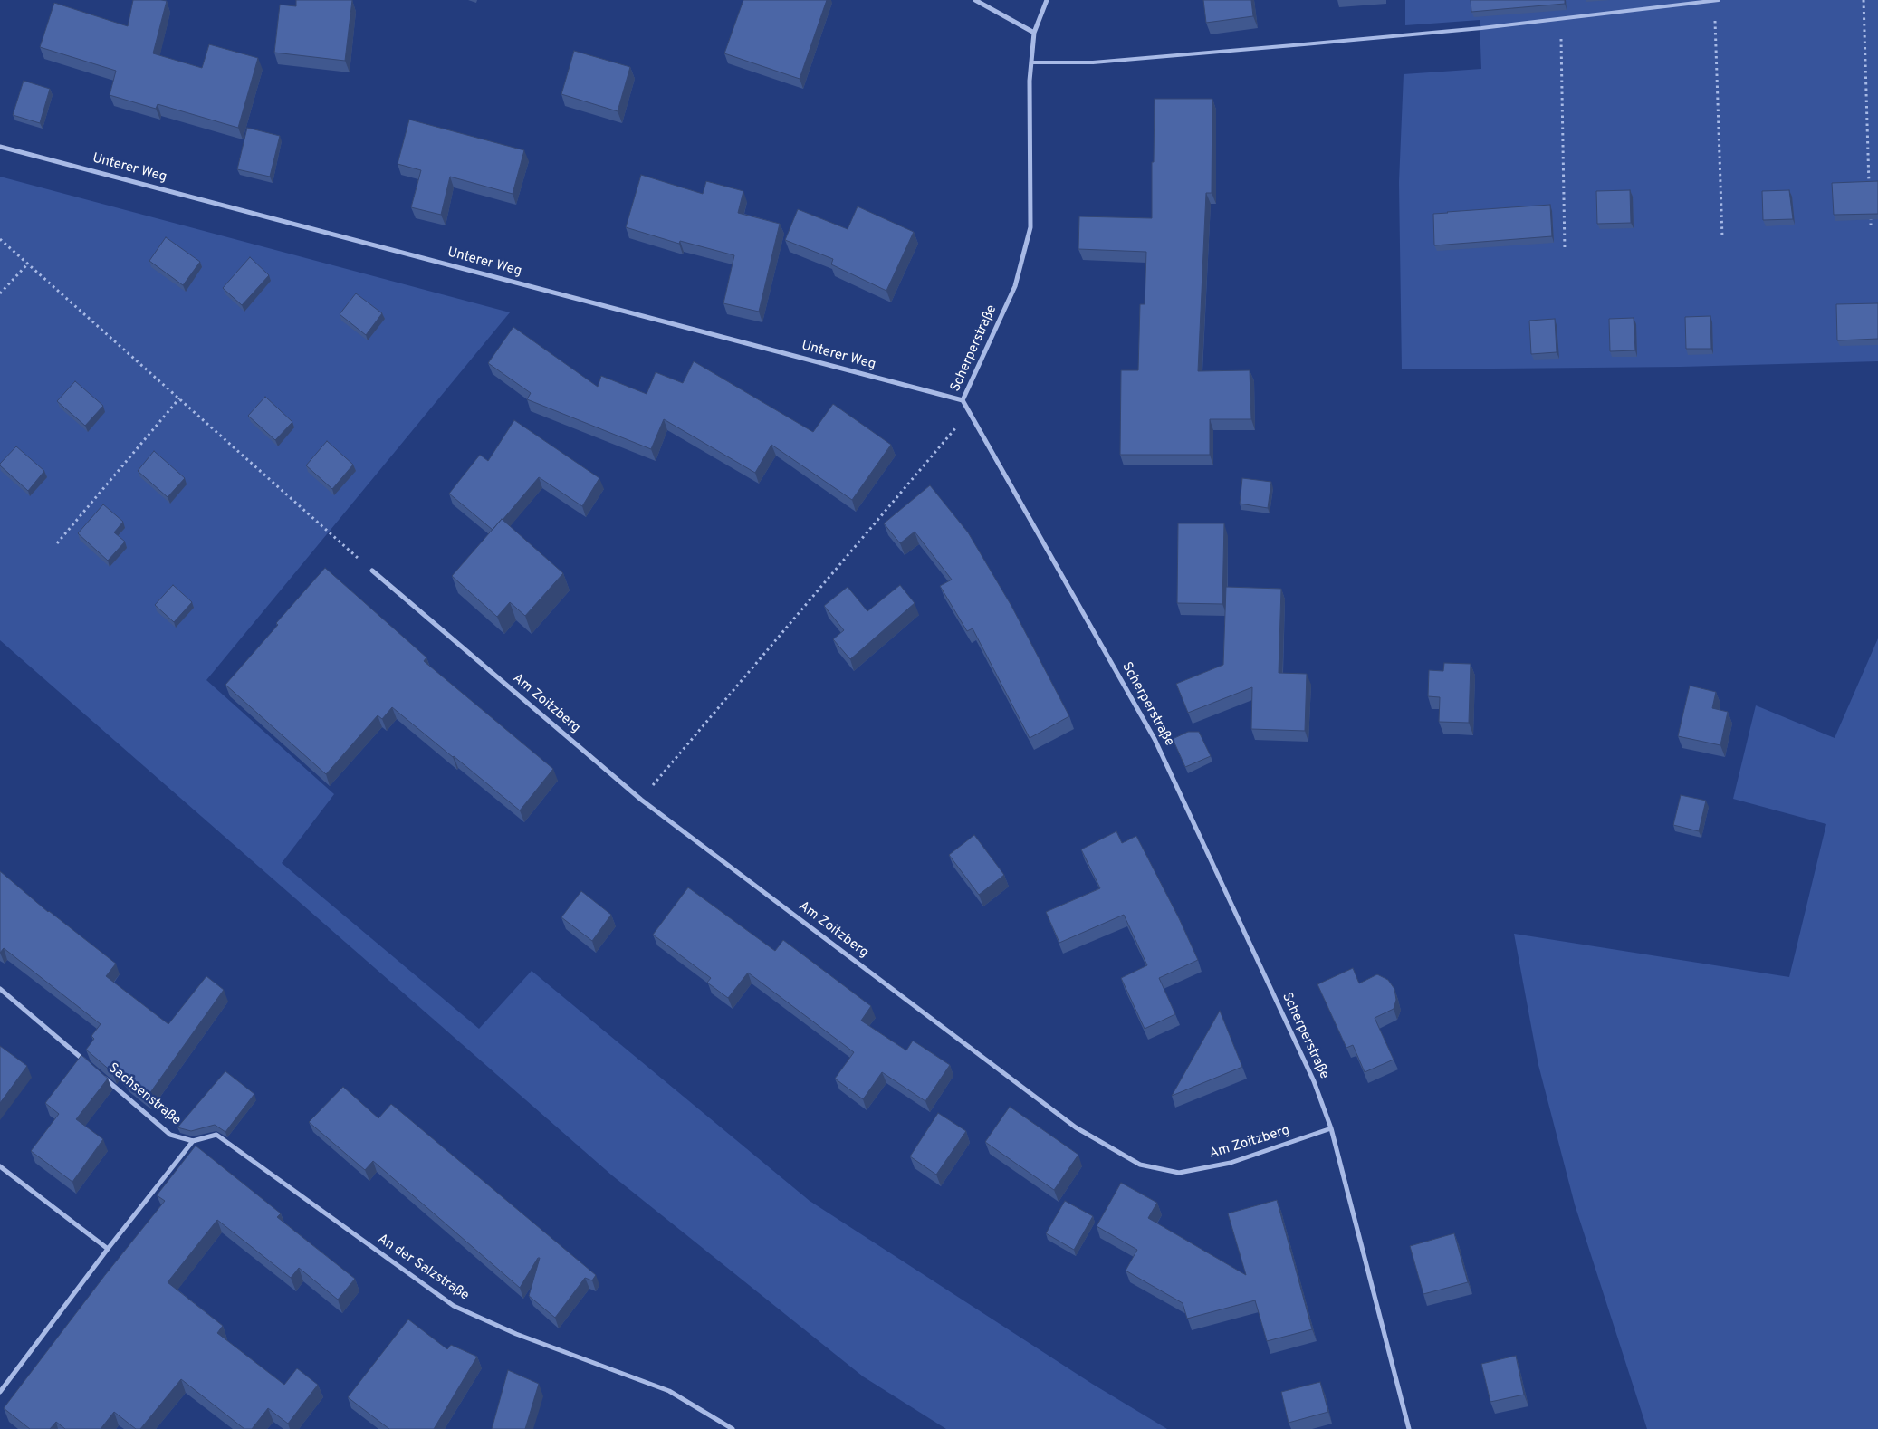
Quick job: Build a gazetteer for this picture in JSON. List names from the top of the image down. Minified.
{"streets":{"street":["Unterer Weg","Scherperstraße","Am Zoitzberg","Sachsenstraße","An der Salzstraße"]},"crossings":[["Unterer Weg","Scherperstraße"],["Scherperstraße","Am Zoitzberg"],["Sachsenstraße","An der Salzstraße"]]}
